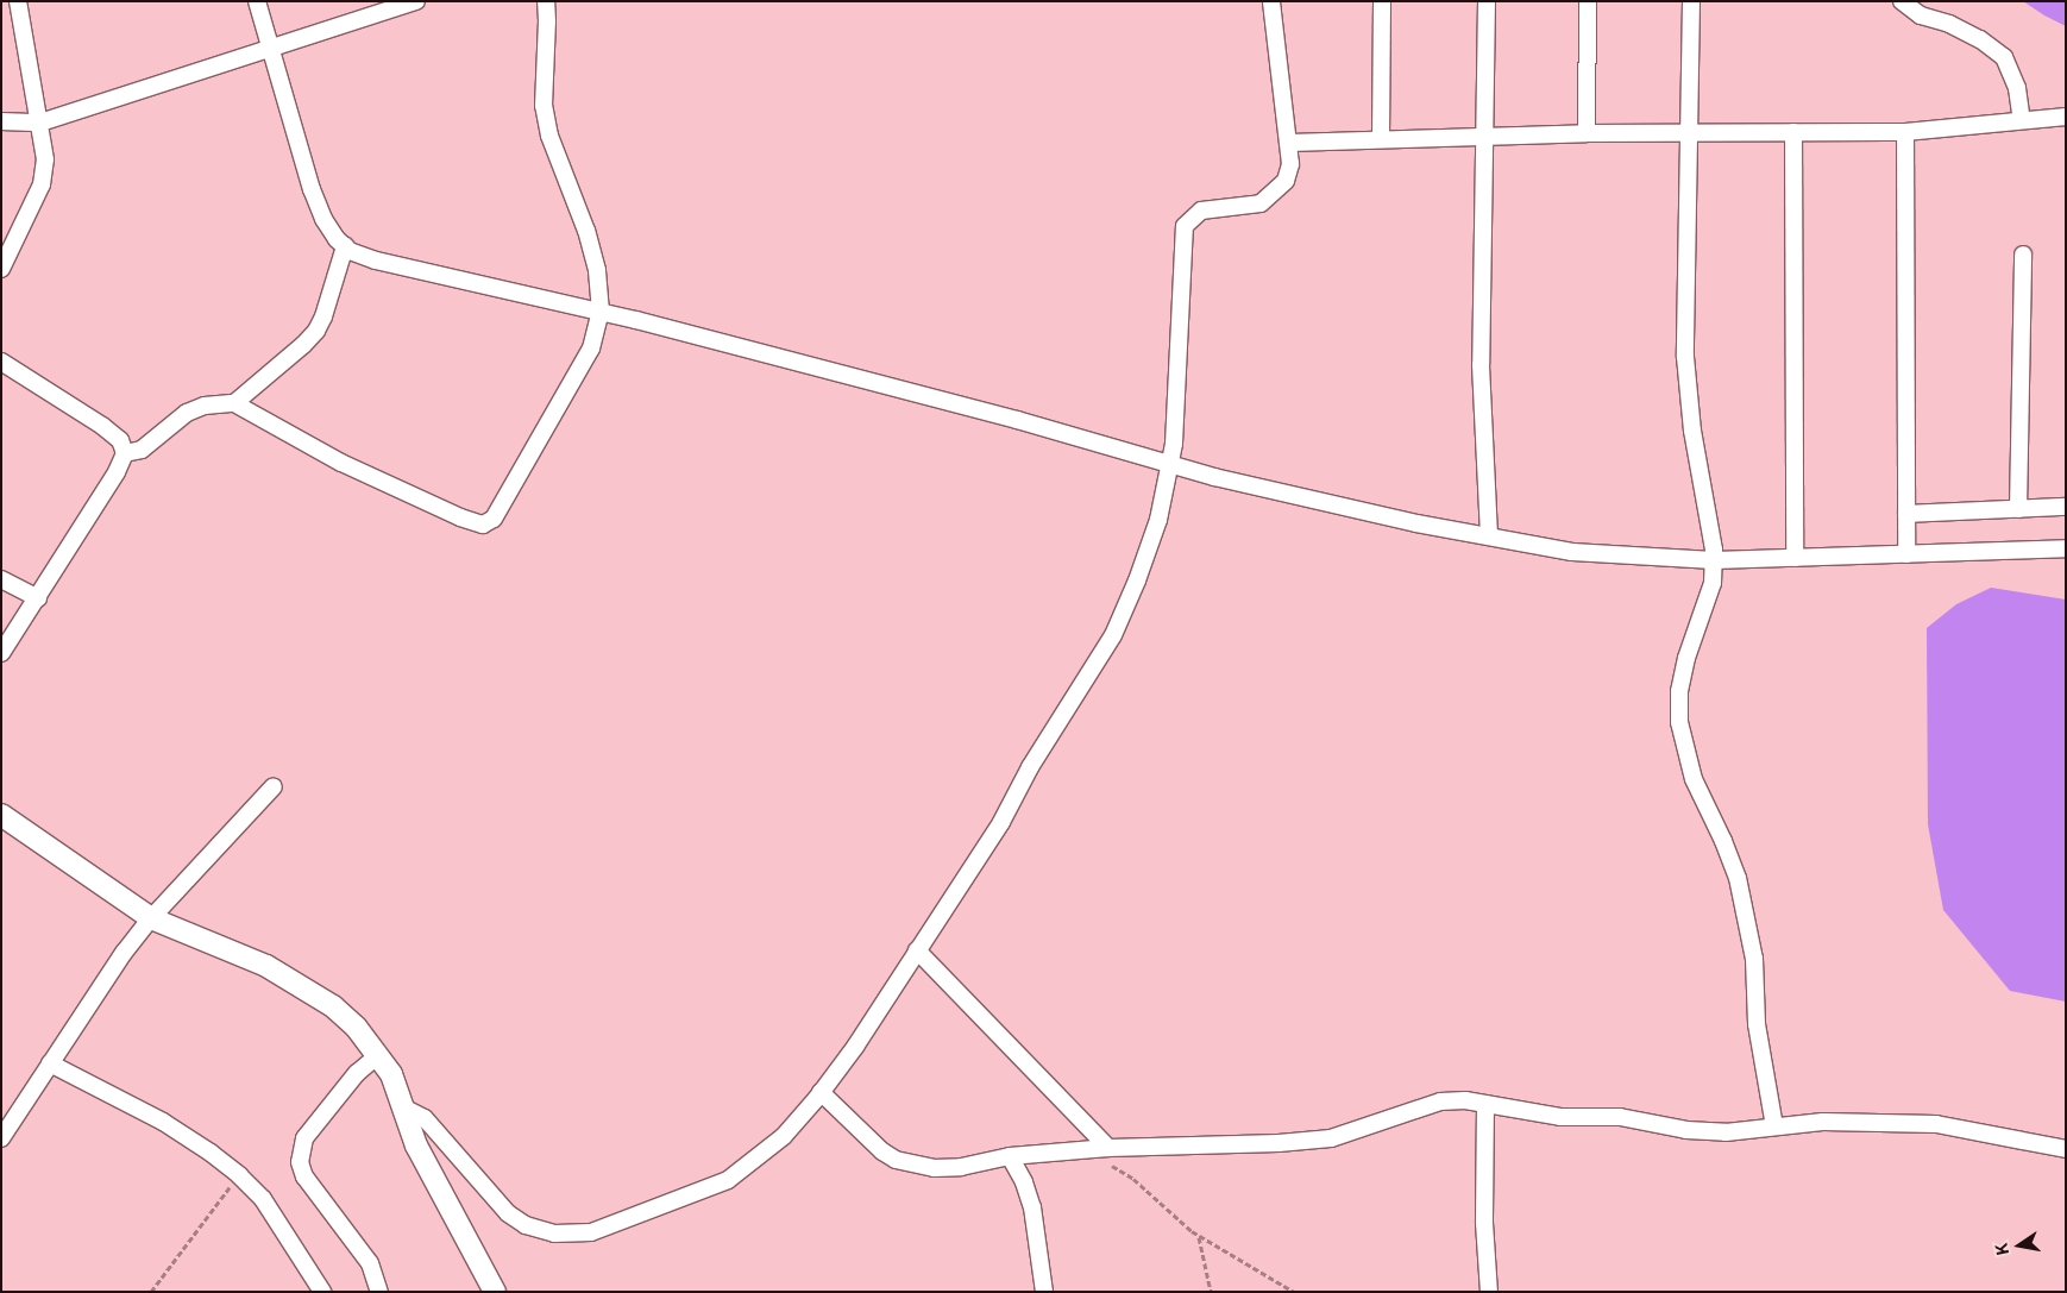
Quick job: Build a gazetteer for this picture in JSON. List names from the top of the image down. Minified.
{"north":"left"}
